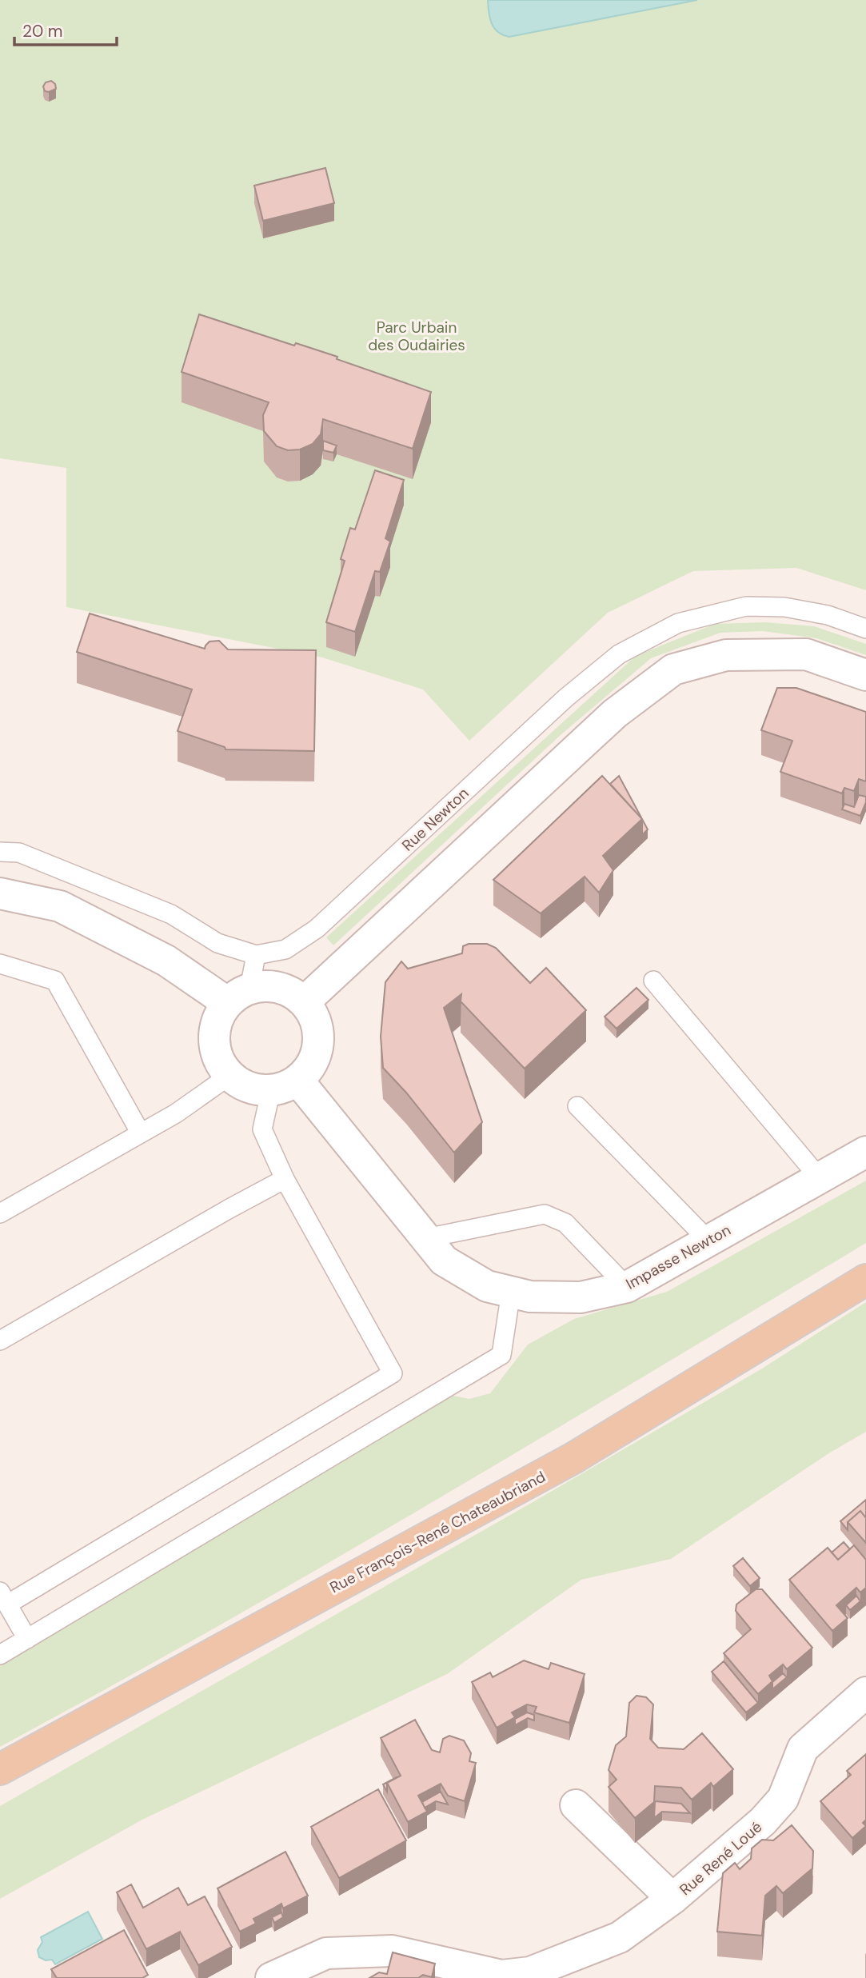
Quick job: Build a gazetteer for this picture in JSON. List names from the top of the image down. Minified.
{"streets":{"main road":["Rue François-René Chateaubriand"],"street":["Impasse Newton","Rue René Loué"],"lane":["Rue Newton"]},"parks":["Parc Urbain des Oudairies"],"scale_bar":"20 m"}
